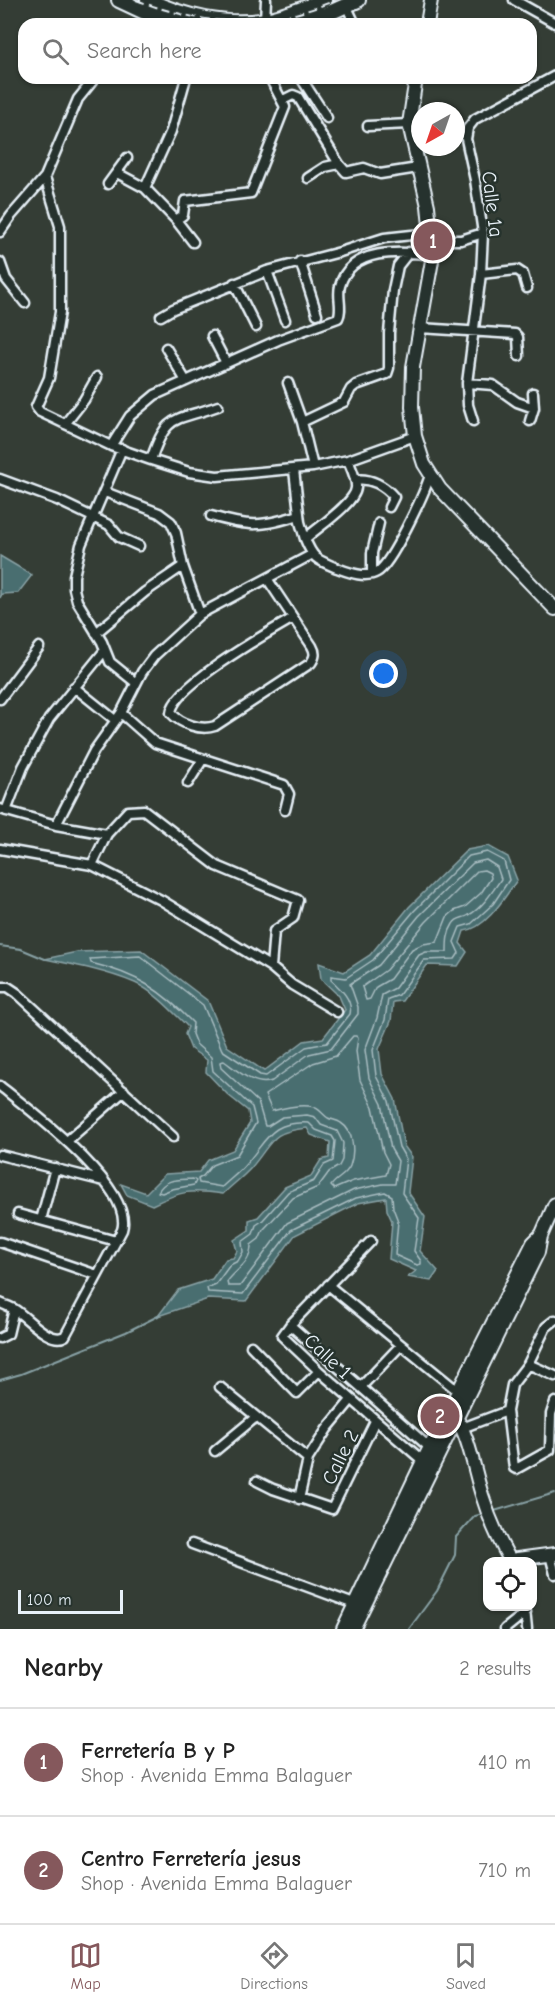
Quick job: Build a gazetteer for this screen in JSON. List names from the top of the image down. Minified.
{"streets":{"street":["Calle 1a","Calle 1","Calle 2"]},"crossings":[["Calle 1","Calle 2"]],"scale_bar":"100 m","north":"bottom left","page":{"search":"Search here","pins":["1","2"],"scale":"100 m","heading":["Nearby","2 results"],"list":[{"mark":"1","name":"Ferretería B y P","note":"Shop · Avenida Emma Balaguer","value":"410 m"},{"mark":"2","name":"Centro Ferretería jesus","note":"Shop · Avenida Emma Balaguer","value":"710 m"}],"nav":["Map","Directions","Saved"]}}
